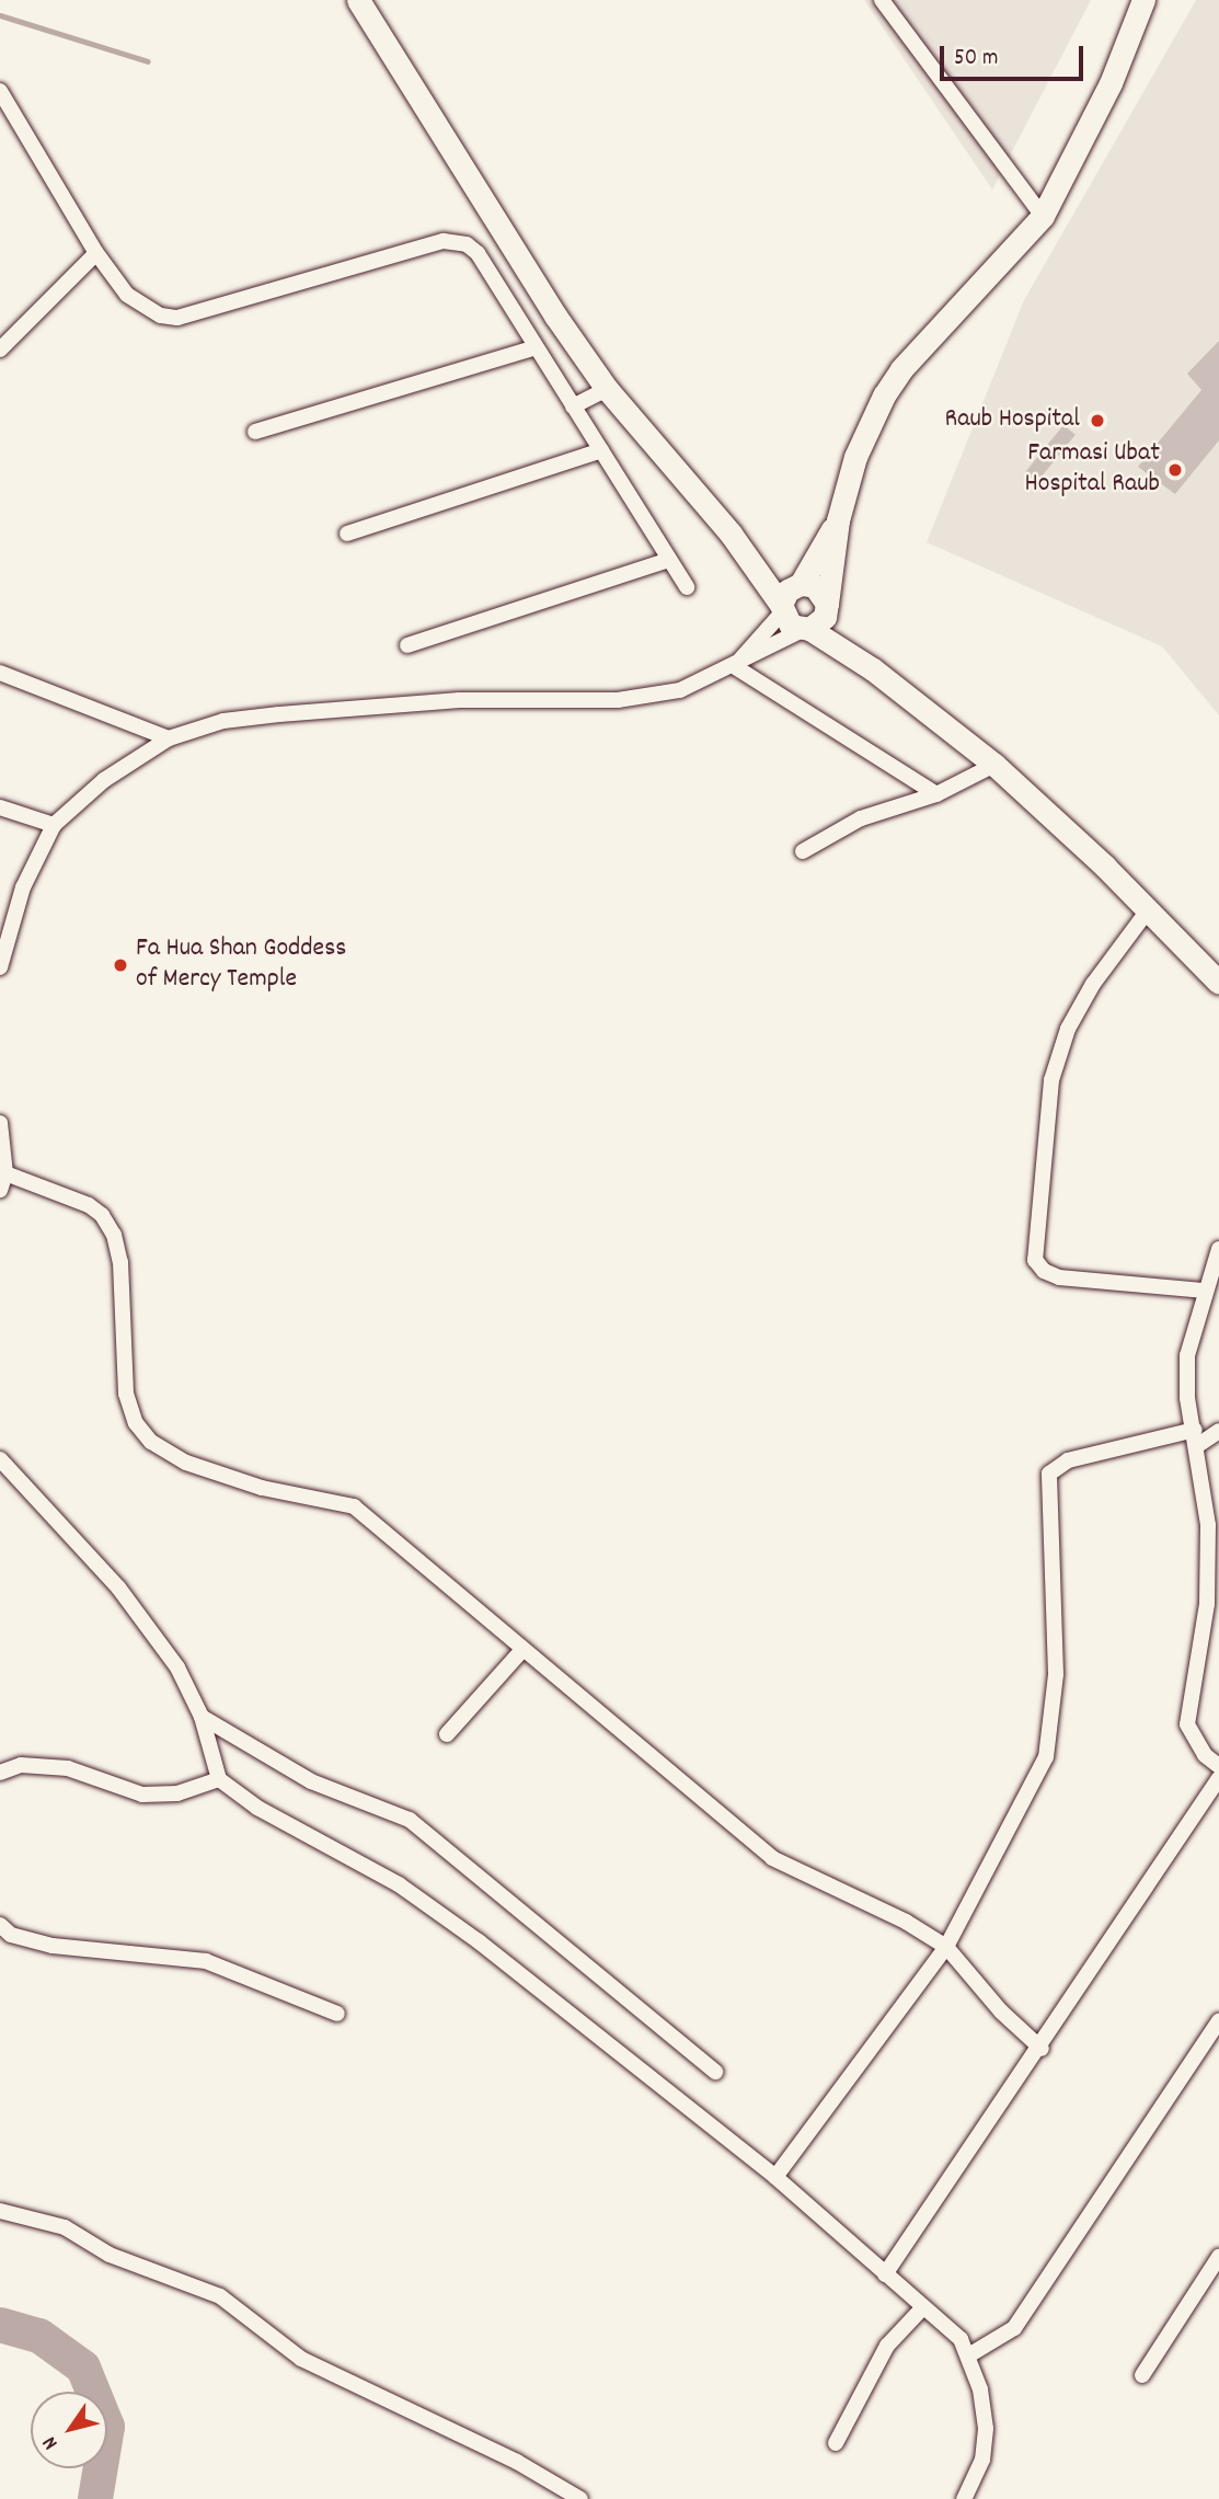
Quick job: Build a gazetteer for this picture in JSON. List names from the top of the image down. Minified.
{"places":["Raub Hospital","Farmasi Ubat Hospital Raub","Fa Hua Shan Goddess of Mercy Temple"],"scale_bar":"50 m","north":"bottom left"}
